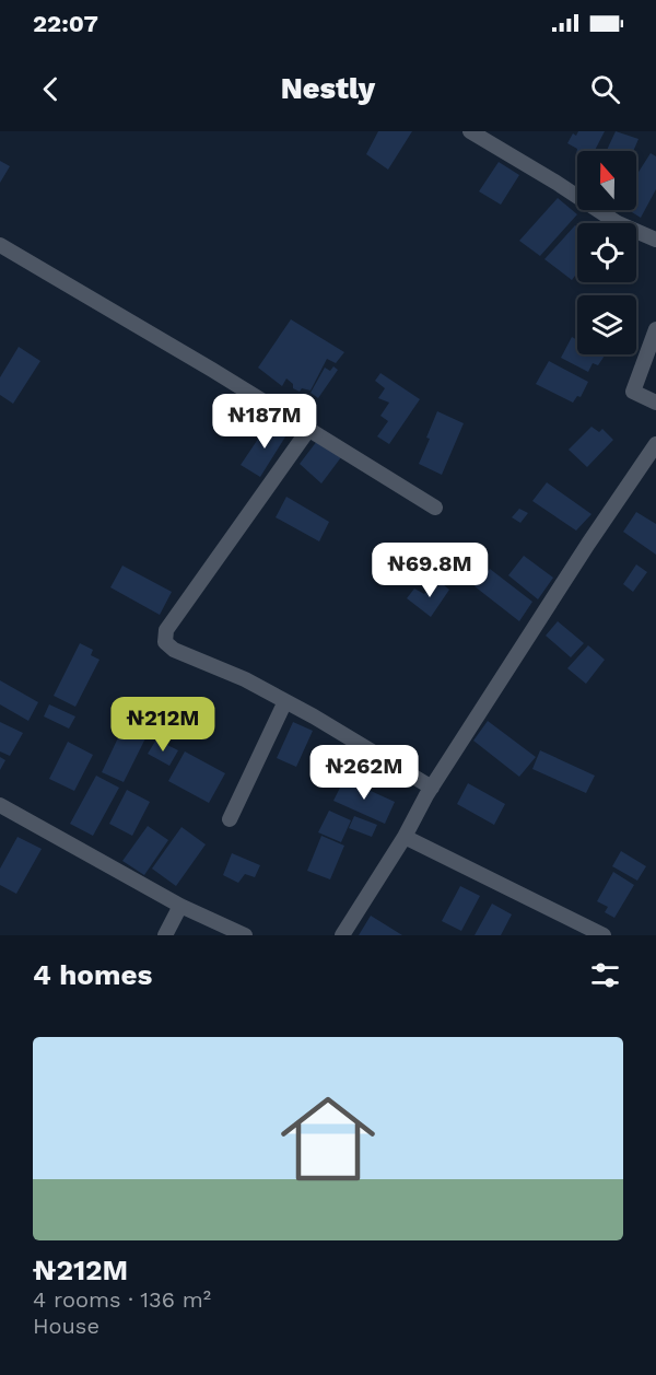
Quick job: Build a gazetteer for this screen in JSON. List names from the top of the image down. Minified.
{"north":"top","page":{"status":"22:07","header":"Nestly","price":["₦187M","₦69.8M","₦212M","₦262M"],"heading":"4 homes","list":[{"name":"₦212M","note":"4 rooms · 136 m² · House"}]}}
